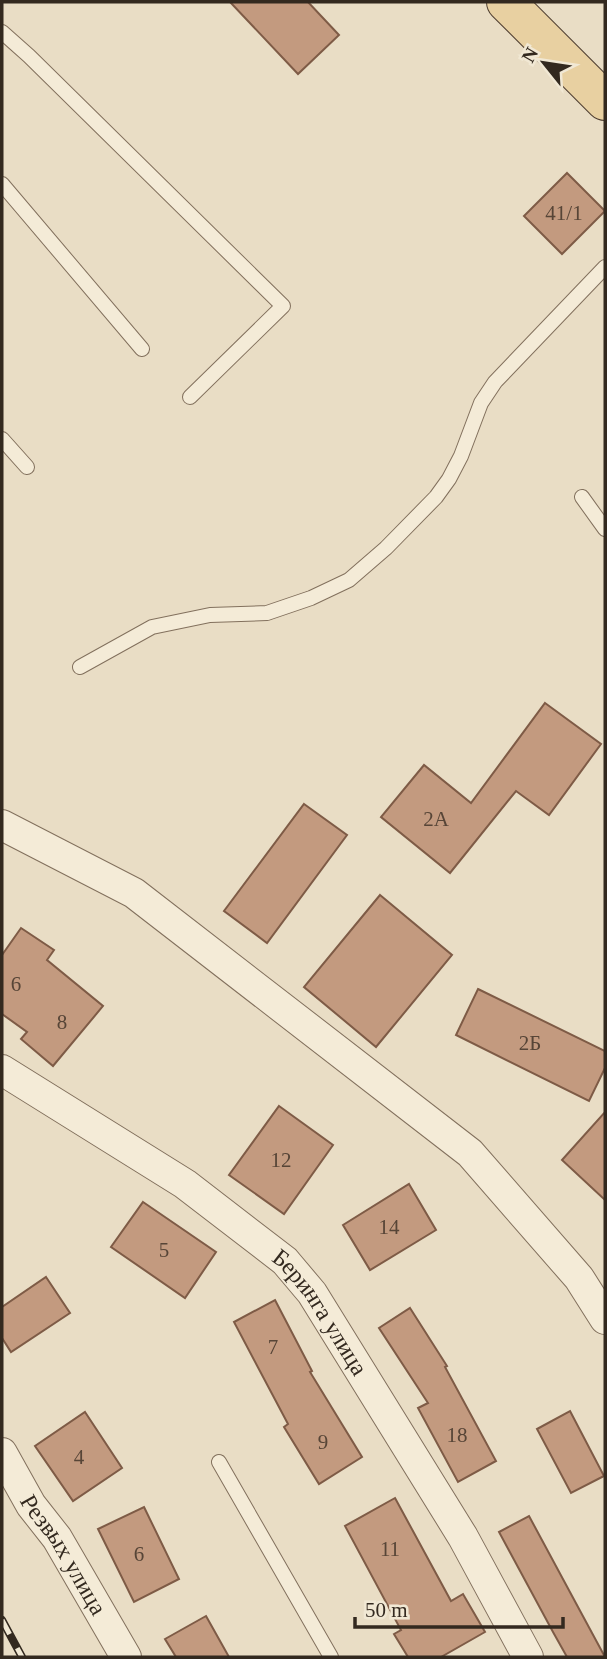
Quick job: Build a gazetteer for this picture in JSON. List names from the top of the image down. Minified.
{"streets":{"street":["Беринга улица","Резвых улица"]},"house_numbers":["41/1","2А","6","8","2Б","12","14","5","7","18","9","4","11","6"],"scale_bar":"50 m","north":"top left"}
